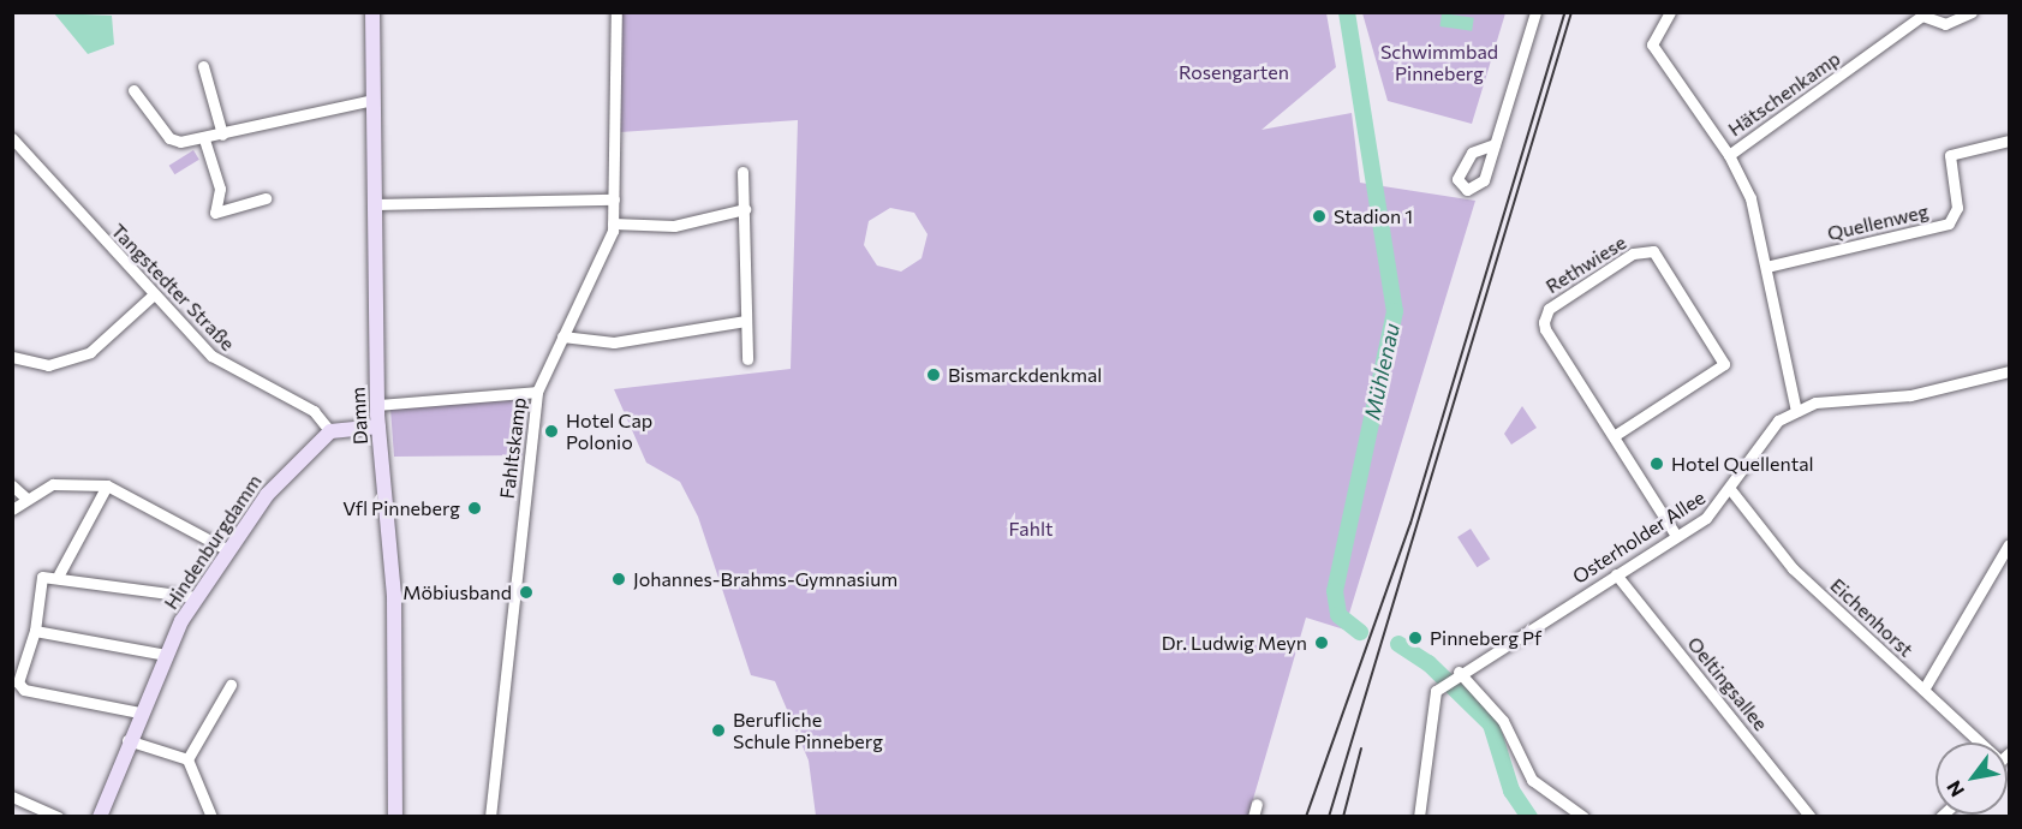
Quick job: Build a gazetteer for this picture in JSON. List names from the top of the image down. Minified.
{"streets":{"main road":["Damm","Hindenburgdamm"],"street":["Hätschenkamp","Quellenweg","Rethwiese","Tangstedter Straße","Fahltskamp","Osterholder Allee","Eichenhorst","Oeltingsallee"]},"crossings":[["Rethwiese","Osterholder Allee"],["Tangstedter Straße","Hindenburgdamm"],["Osterholder Allee","Eichenhorst"],["Osterholder Allee","Oeltingsallee"]],"water":["Mühlenau"],"parks":["Schwimmbad Pinneberg","Rosengarten","Fahlt"],"places":["Stadion 1","Bismarckdenkmal","Hotel Cap Polonio","Hotel Quellental","Vfl Pinneberg","Johannes-Brahms-Gymnasium","Möbiusband","Pinneberg Pf","Dr. Ludwig Meyn","Berufliche Schule Pinneberg"],"north":"bottom left"}
